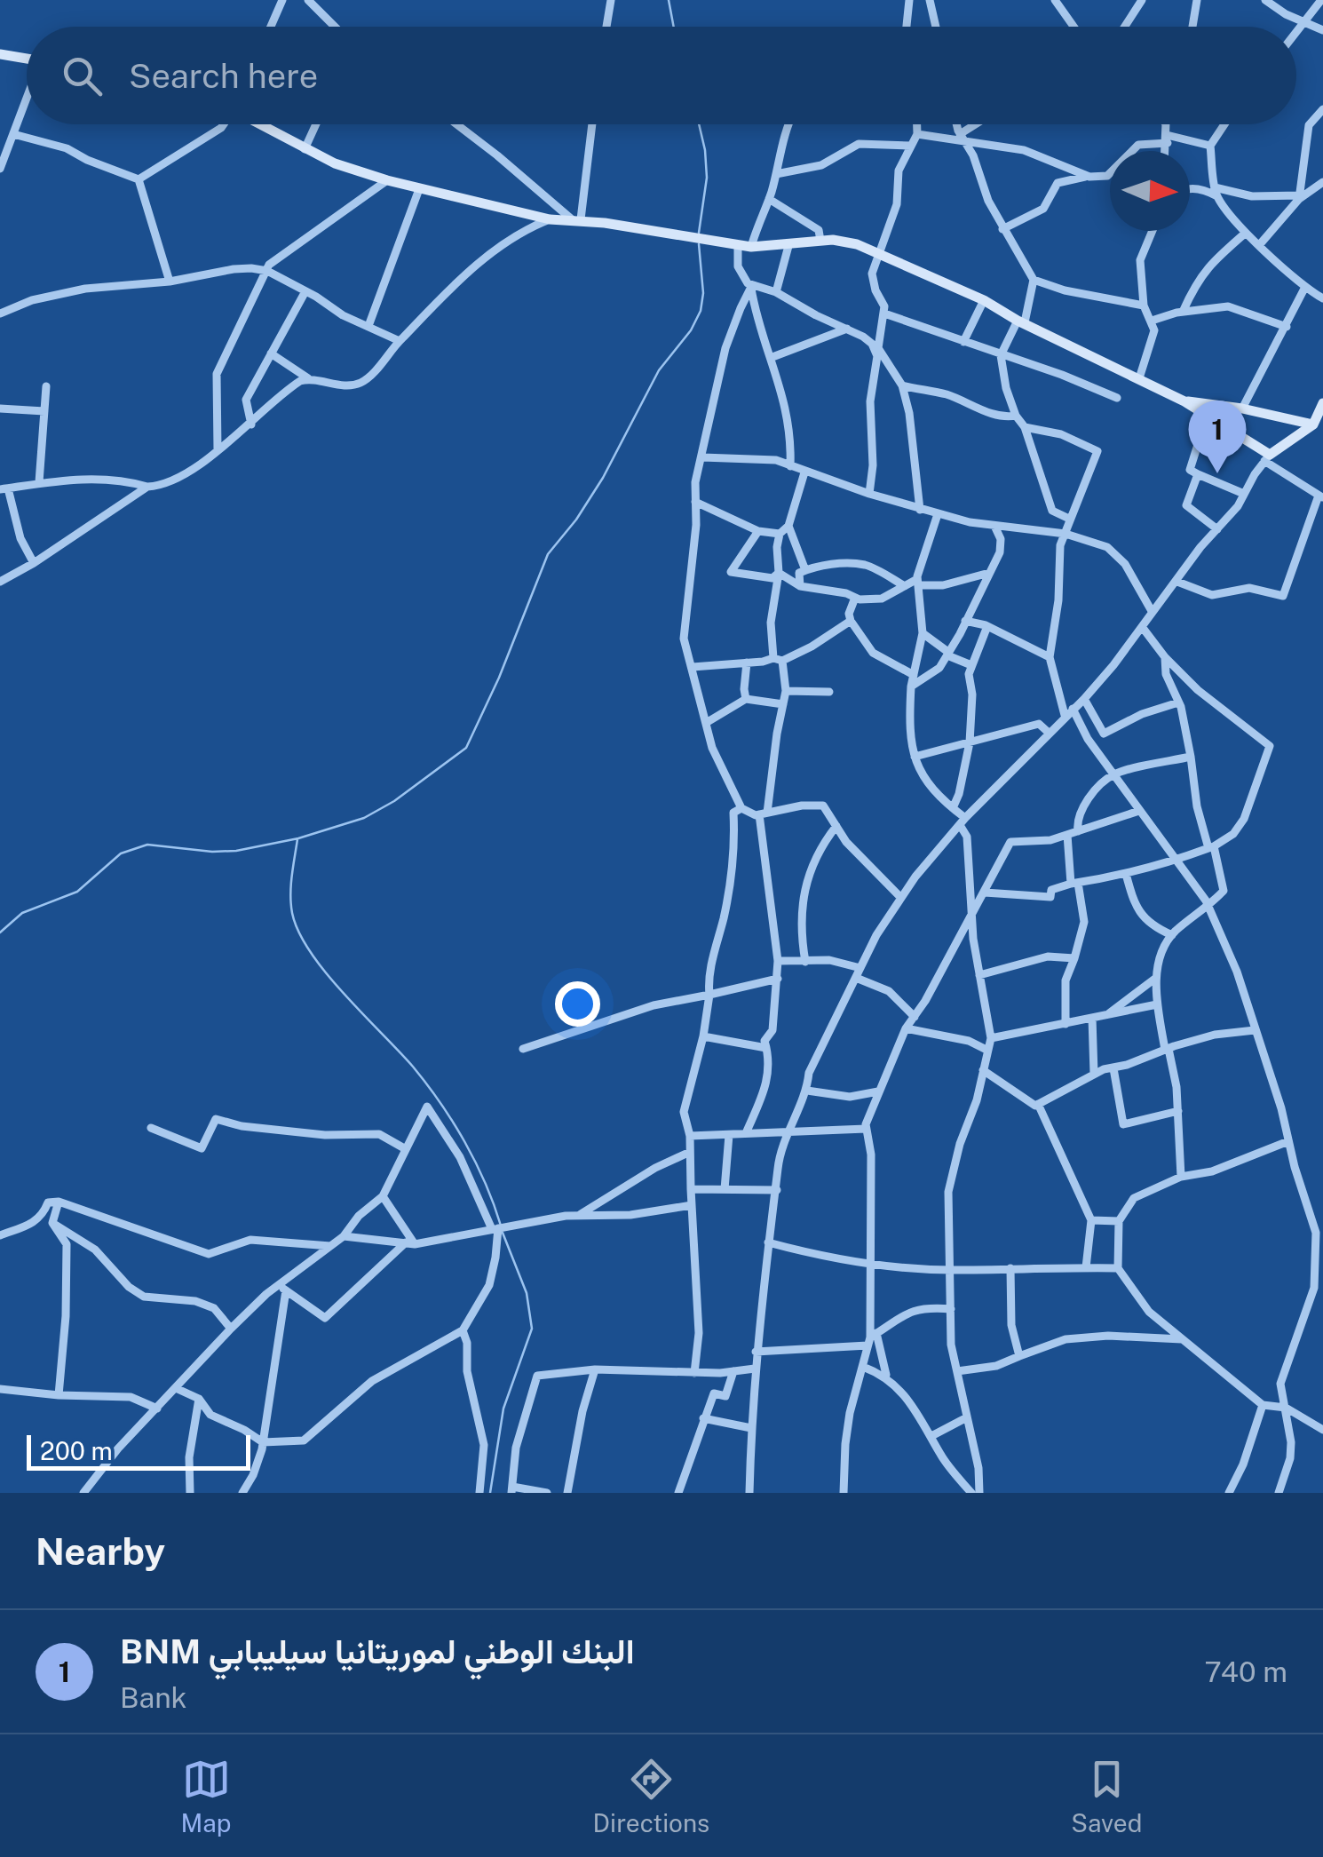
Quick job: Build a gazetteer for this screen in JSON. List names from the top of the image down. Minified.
{"scale_bar":"200 m","north":"right","page":{"search":"Search here","pins":"1","scale":"200 m","heading":"Nearby","list":[{"mark":"1","name":"BNM البنك الوطني لموريتانيا سيليبابي","note":"Bank","value":"740 m"}],"nav":["Map","Directions","Saved"]}}
